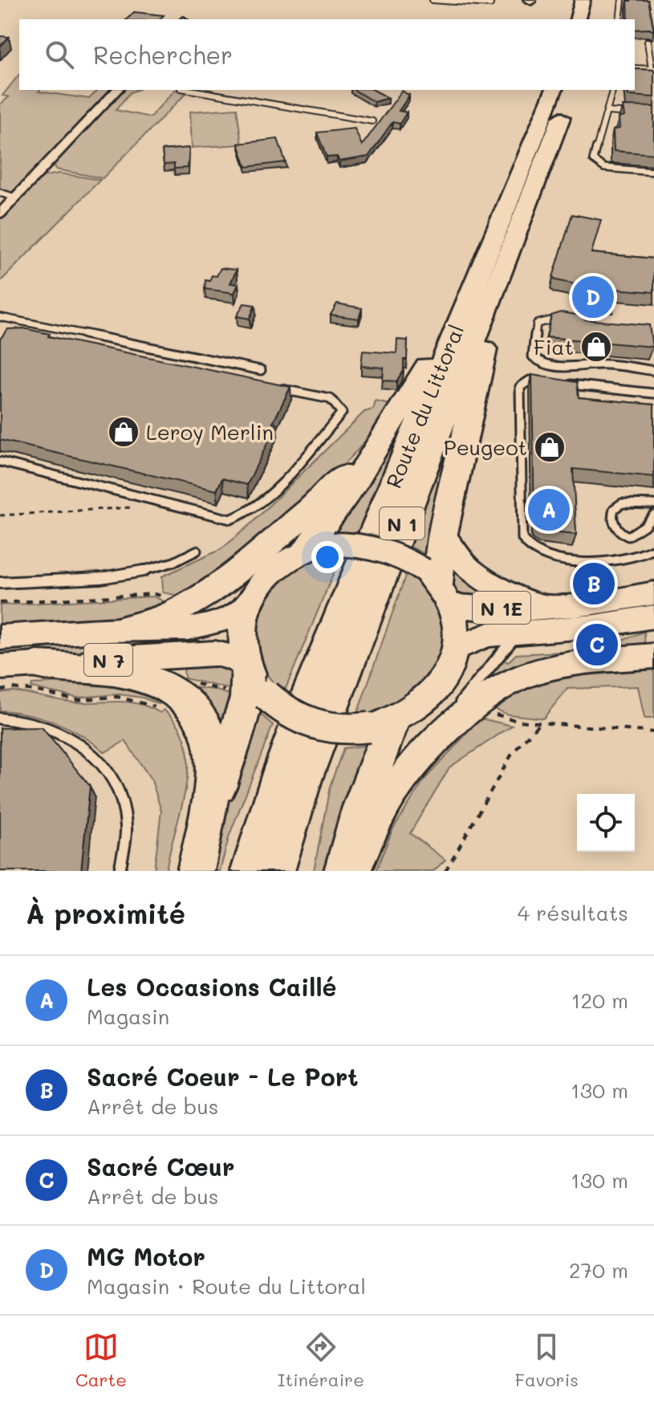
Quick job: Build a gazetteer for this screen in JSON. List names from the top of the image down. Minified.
{"streets":{"highway":["Route du Littoral","N 1"],"main road":["N 1E","N 7"]},"crossings":[["N 1E","N 7"]],"places":{"shop":["Fiat","Leroy Merlin","Peugeot"]},"page":{"search":"Rechercher","pins":["D","A","B","C"],"heading":["À proximité","4 résultats"],"list":[{"mark":"A","name":"Les Occasions Caillé","note":"Magasin","value":"120 m"},{"mark":"B","name":"Sacré Coeur - Le Port","note":"Arrêt de bus","value":"130 m"},{"mark":"C","name":"Sacré Cœur","note":"Arrêt de bus","value":"130 m"},{"mark":"D","name":"MG Motor","note":"Magasin · Route du Littoral","value":"270 m"}],"nav":["Carte","Itinéraire","Favoris"]}}
